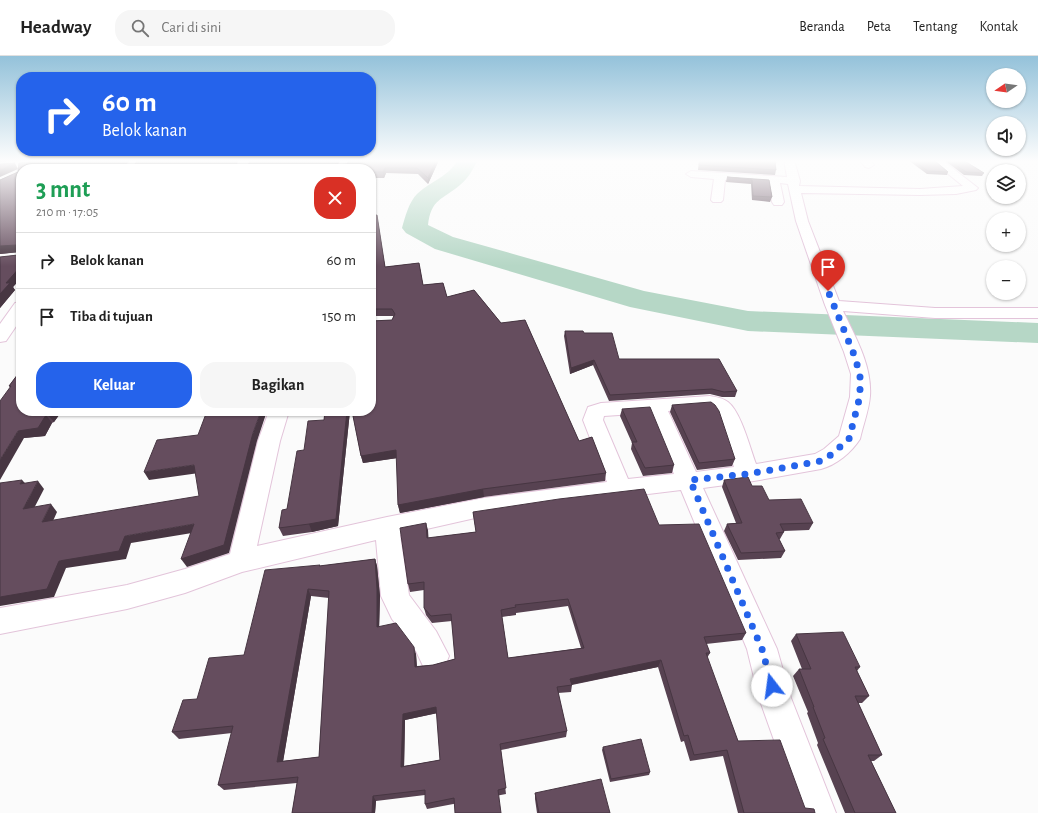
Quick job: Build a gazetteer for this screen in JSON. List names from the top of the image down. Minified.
{"north":"left","page":{"header":"Headway","search":"Cari di sini","nav":["Beranda","Peta","Tentang","Kontak"],"map_buttons":["+","−"],"turn":["60 m","Belok kanan"],"heading":["3 mnt","210 m · 17:05"],"list":[{"name":"Belok kanan","value":"60 m"},{"name":"Tiba di tujuan","value":"150 m"}],"buttons":["Keluar","Bagikan"]}}
